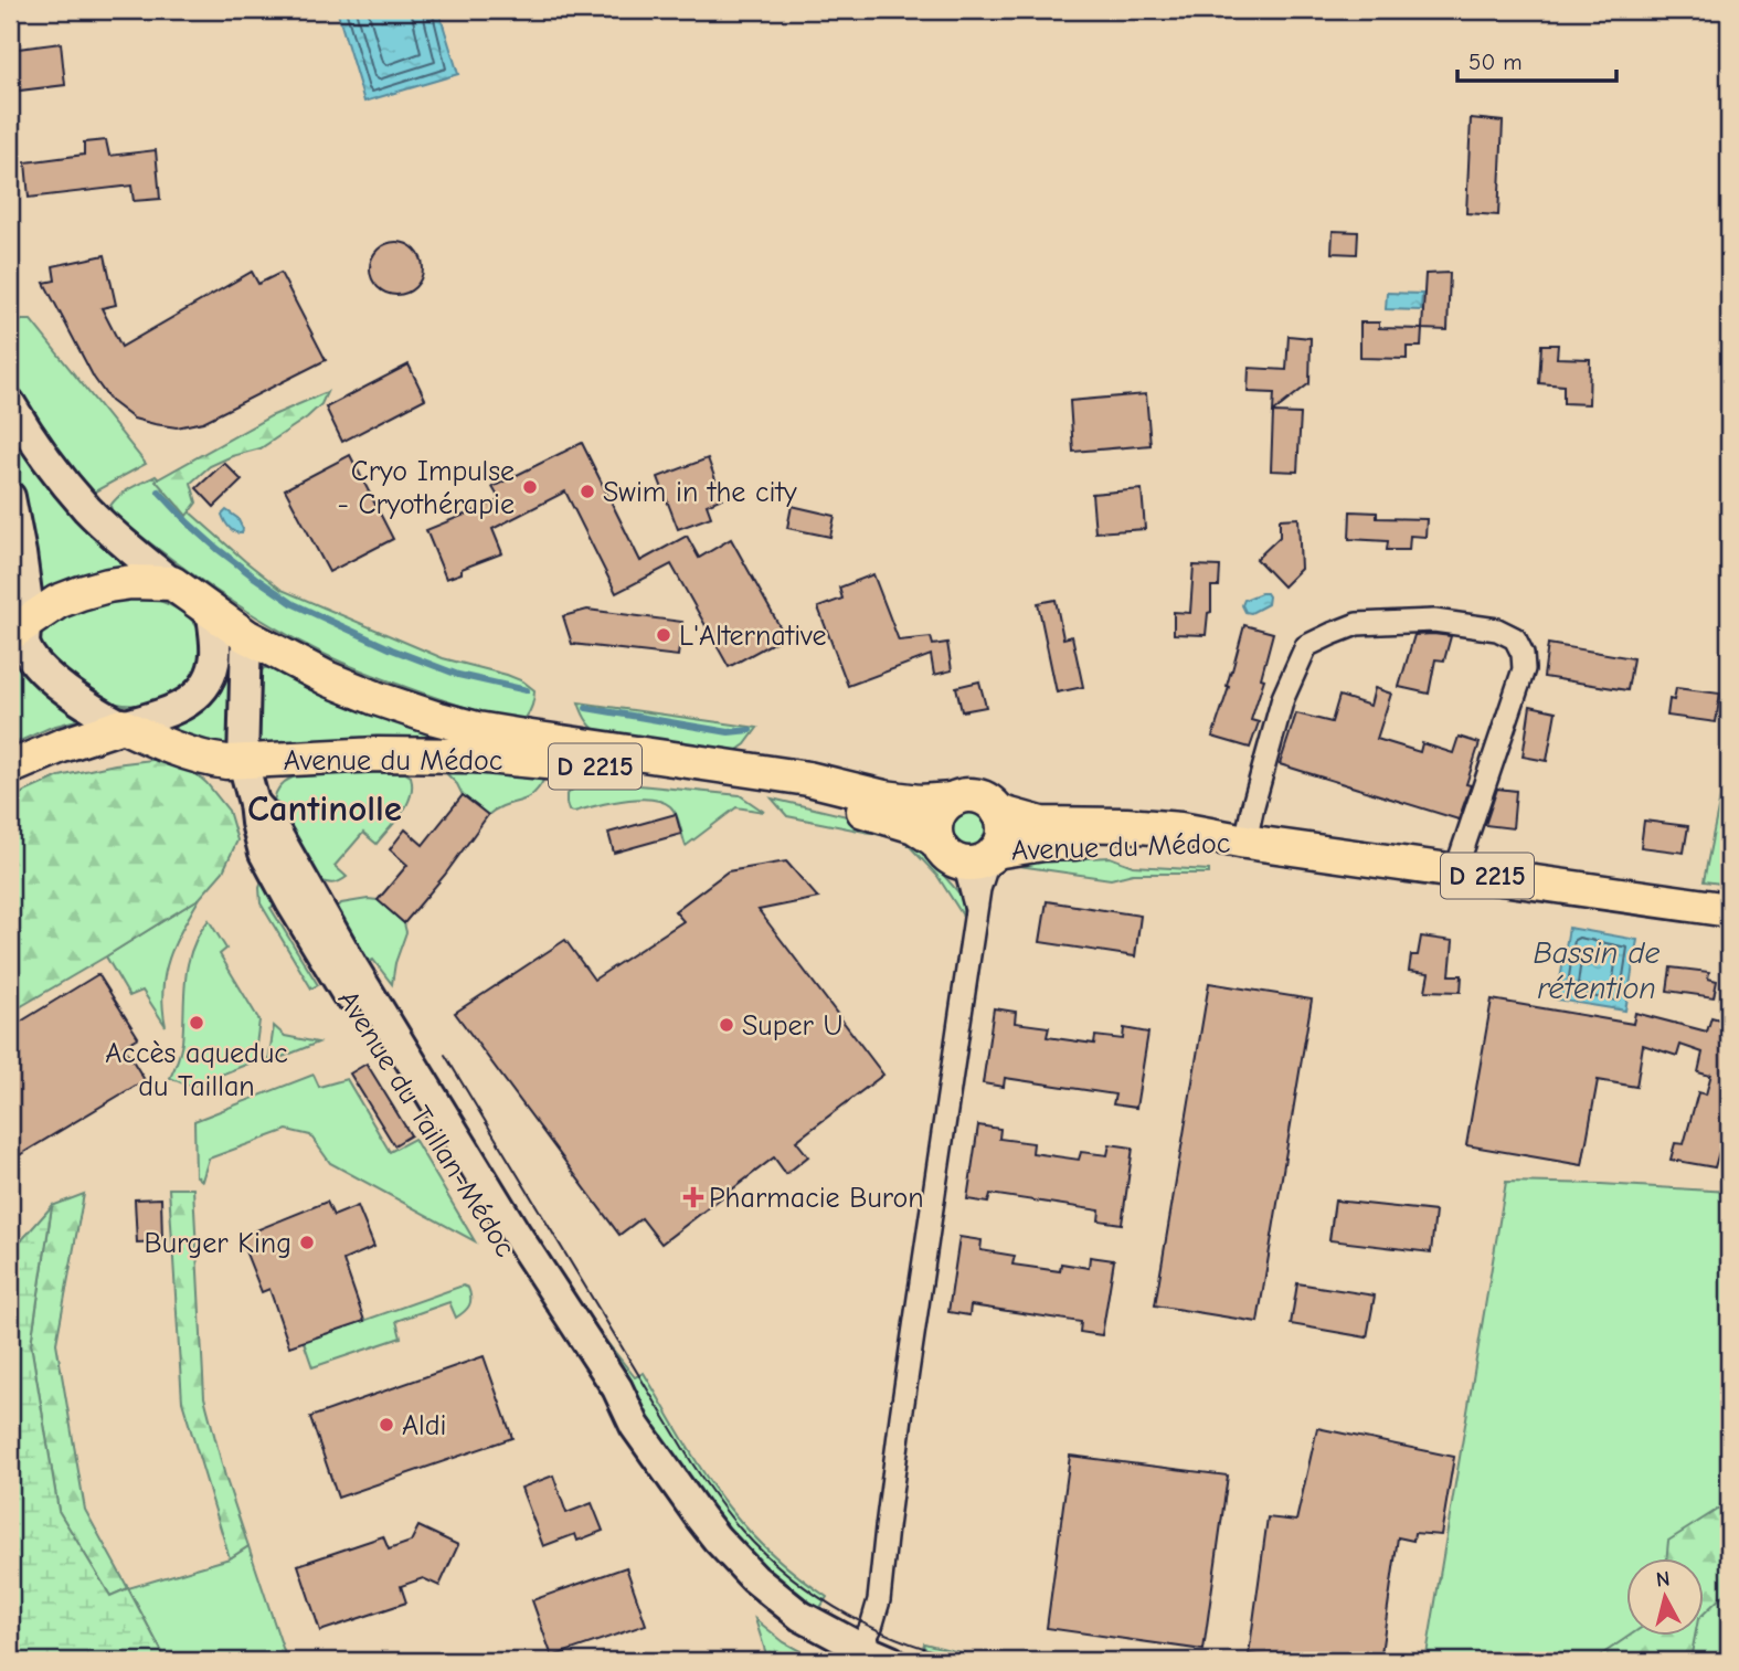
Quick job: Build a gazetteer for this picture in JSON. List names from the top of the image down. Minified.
{"streets":{"main road":["Avenue du Médoc","D 2215"],"street":["Avenue du Taillan-Médoc"]},"crossings":[["Avenue du Médoc","Avenue du Taillan-Médoc"]],"districts":["Cantinolle"],"water":["Bassin de rétention"],"places":{"other":["Cryo Impulse - Cryothérapie","Swim in the city","L'Alternative","Accès aqueduc du Taillan","Super U","Burger King","Aldi"],"health":["Pharmacie Buron"]},"scale_bar":"50 m","north":"top"}
